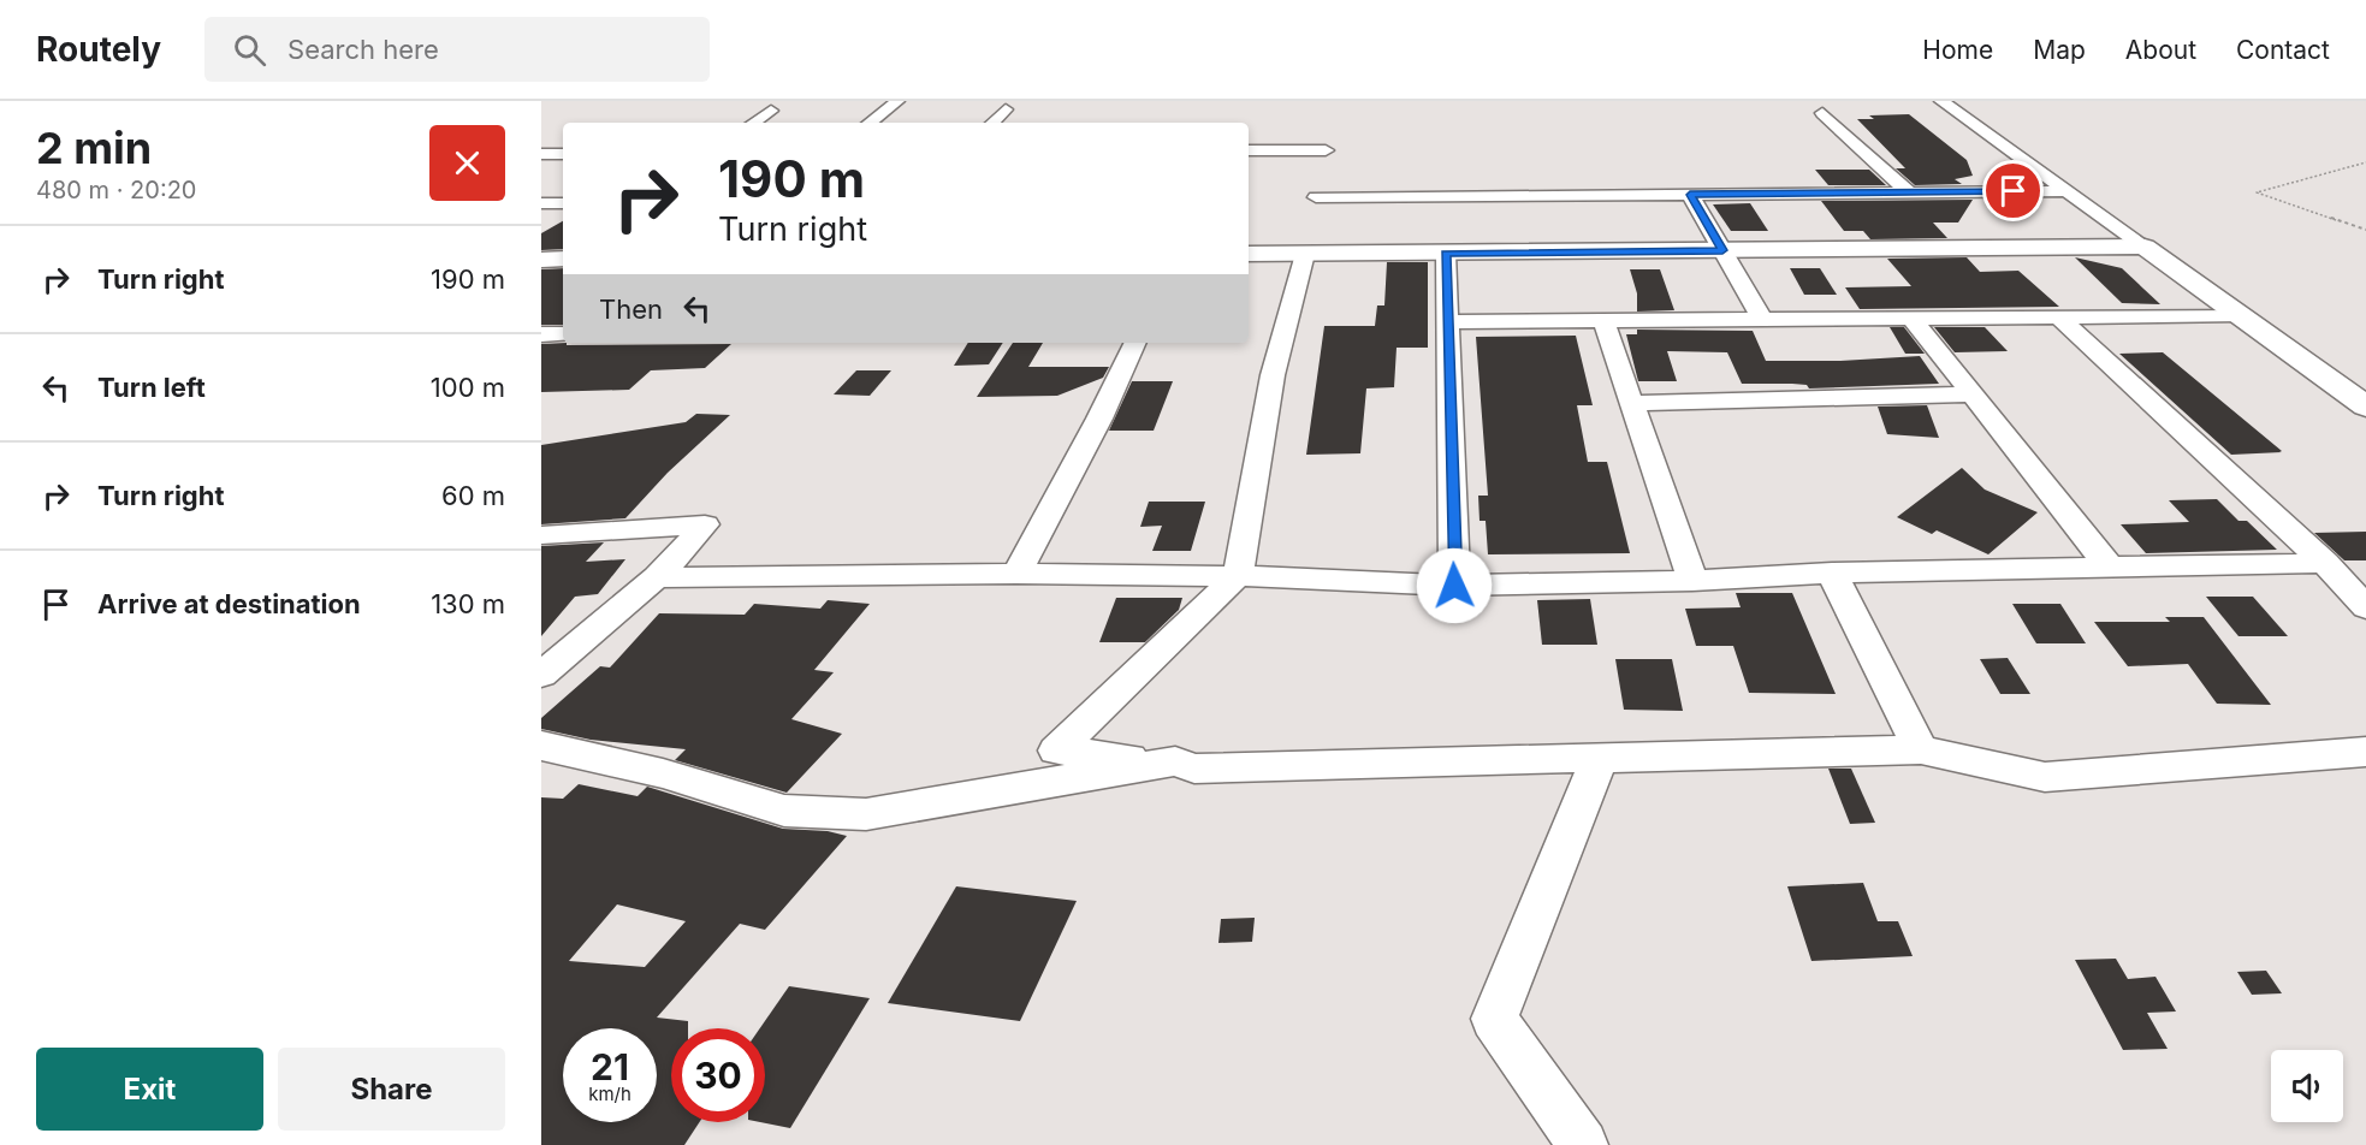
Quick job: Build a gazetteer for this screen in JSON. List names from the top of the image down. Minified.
{"page":{"header":"Routely","search":"Search here","nav":["Home","Map","About","Contact"],"heading":["2 min","480 m · 20:20"],"turn":["190 m","Turn right"],"list":[{"name":"Turn right","value":"190 m"},{"name":"Turn left","value":"100 m"},{"name":"Turn right","value":"60 m"},{"name":"Arrive at destination","value":"130 m"}],"then":"Then","speed":"21 km/h","limit":"30","buttons":["Exit","Share"]}}
